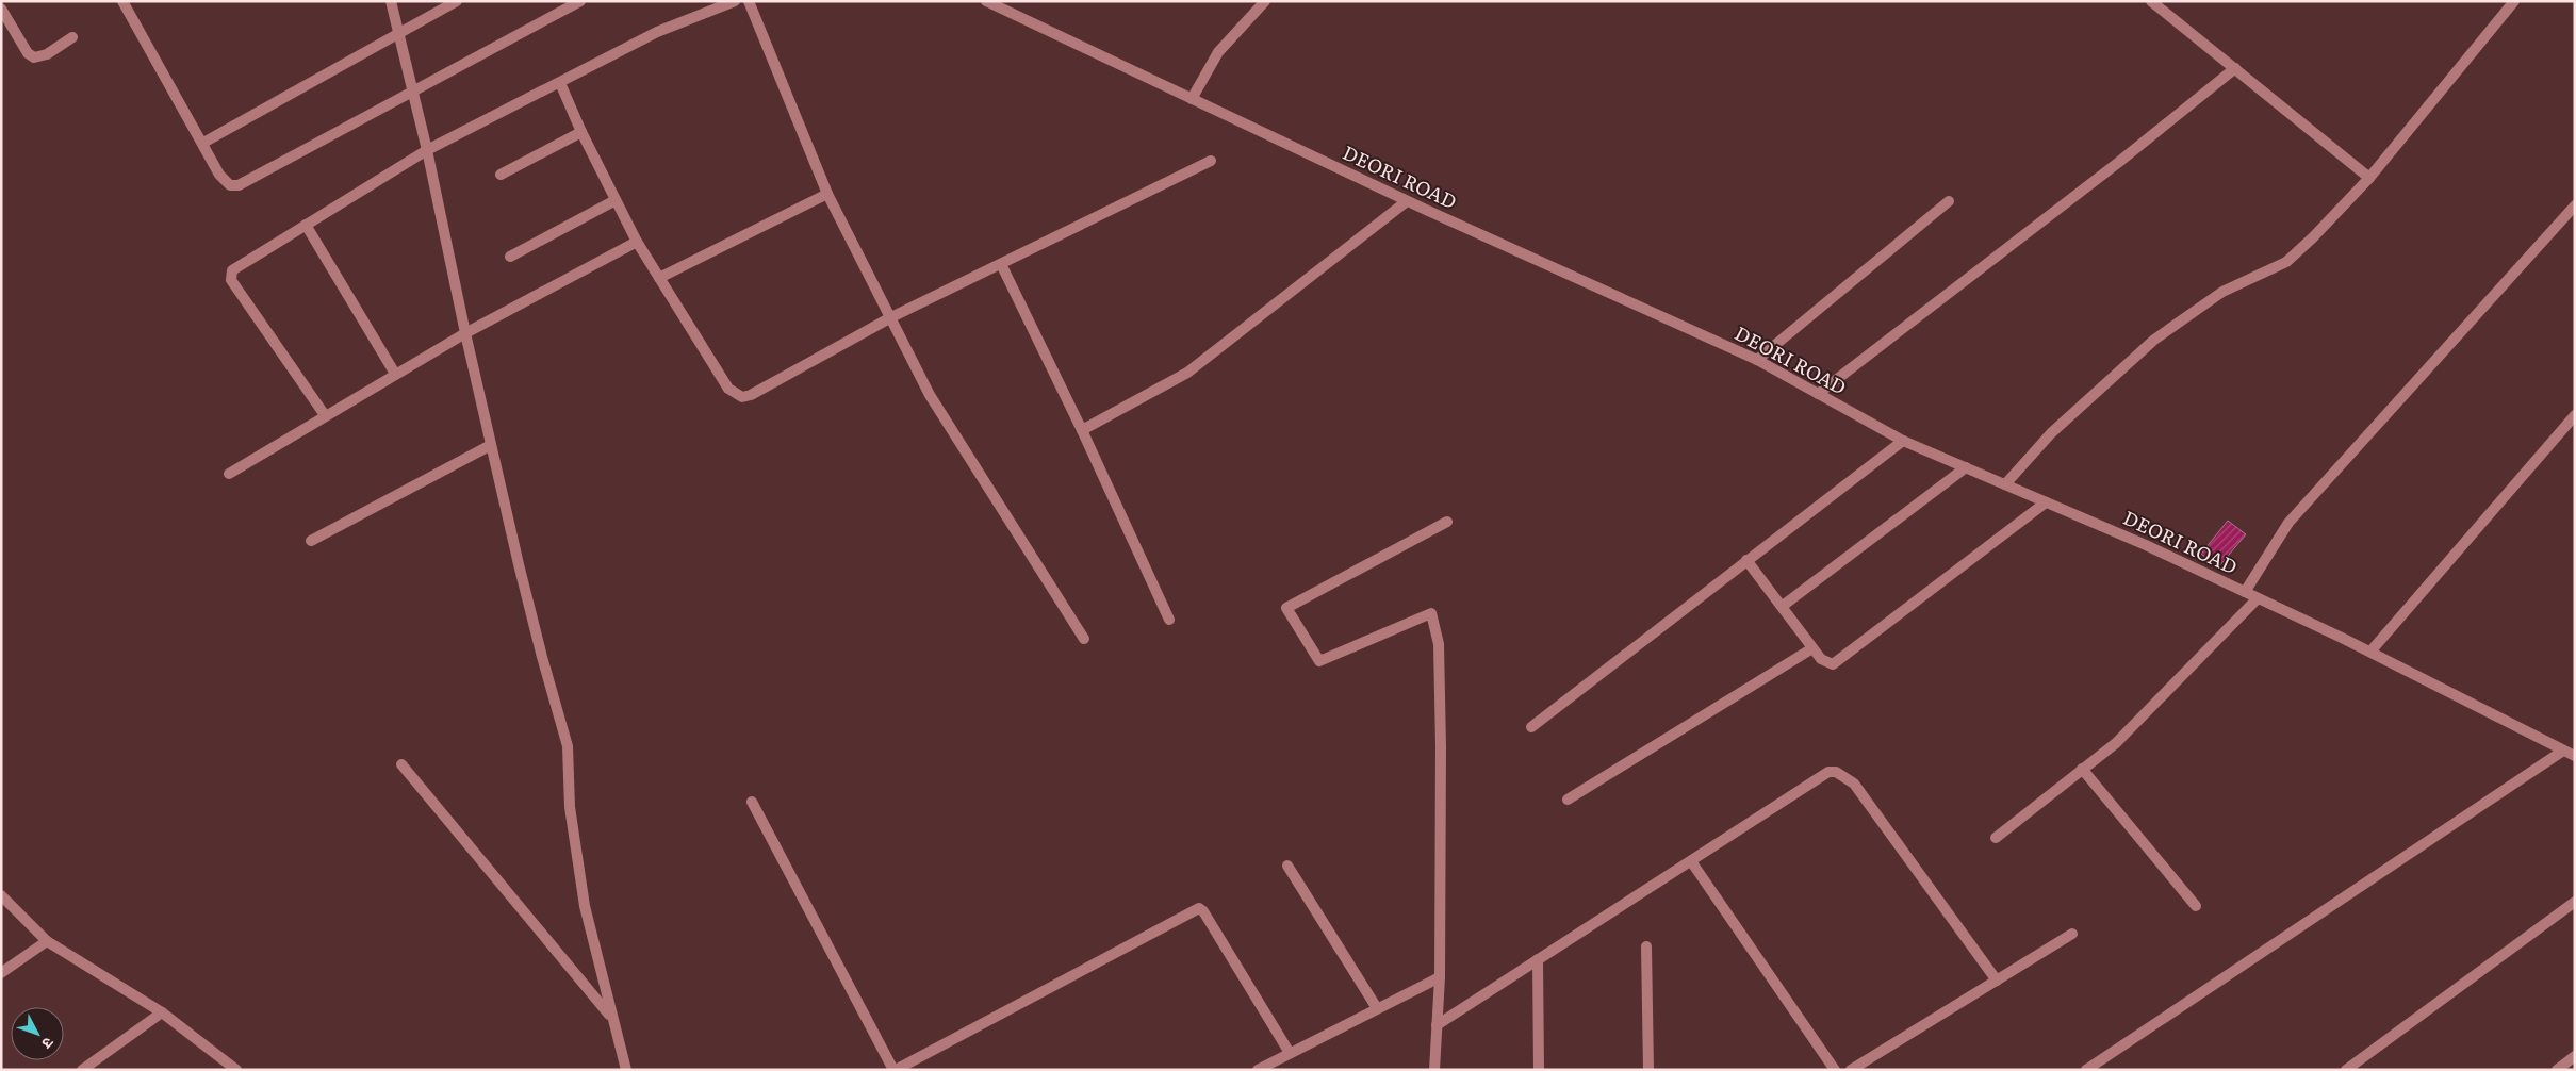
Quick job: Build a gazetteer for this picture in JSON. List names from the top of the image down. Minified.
{"streets":{"street":["DEORI ROAD"]},"north":"bottom right"}
